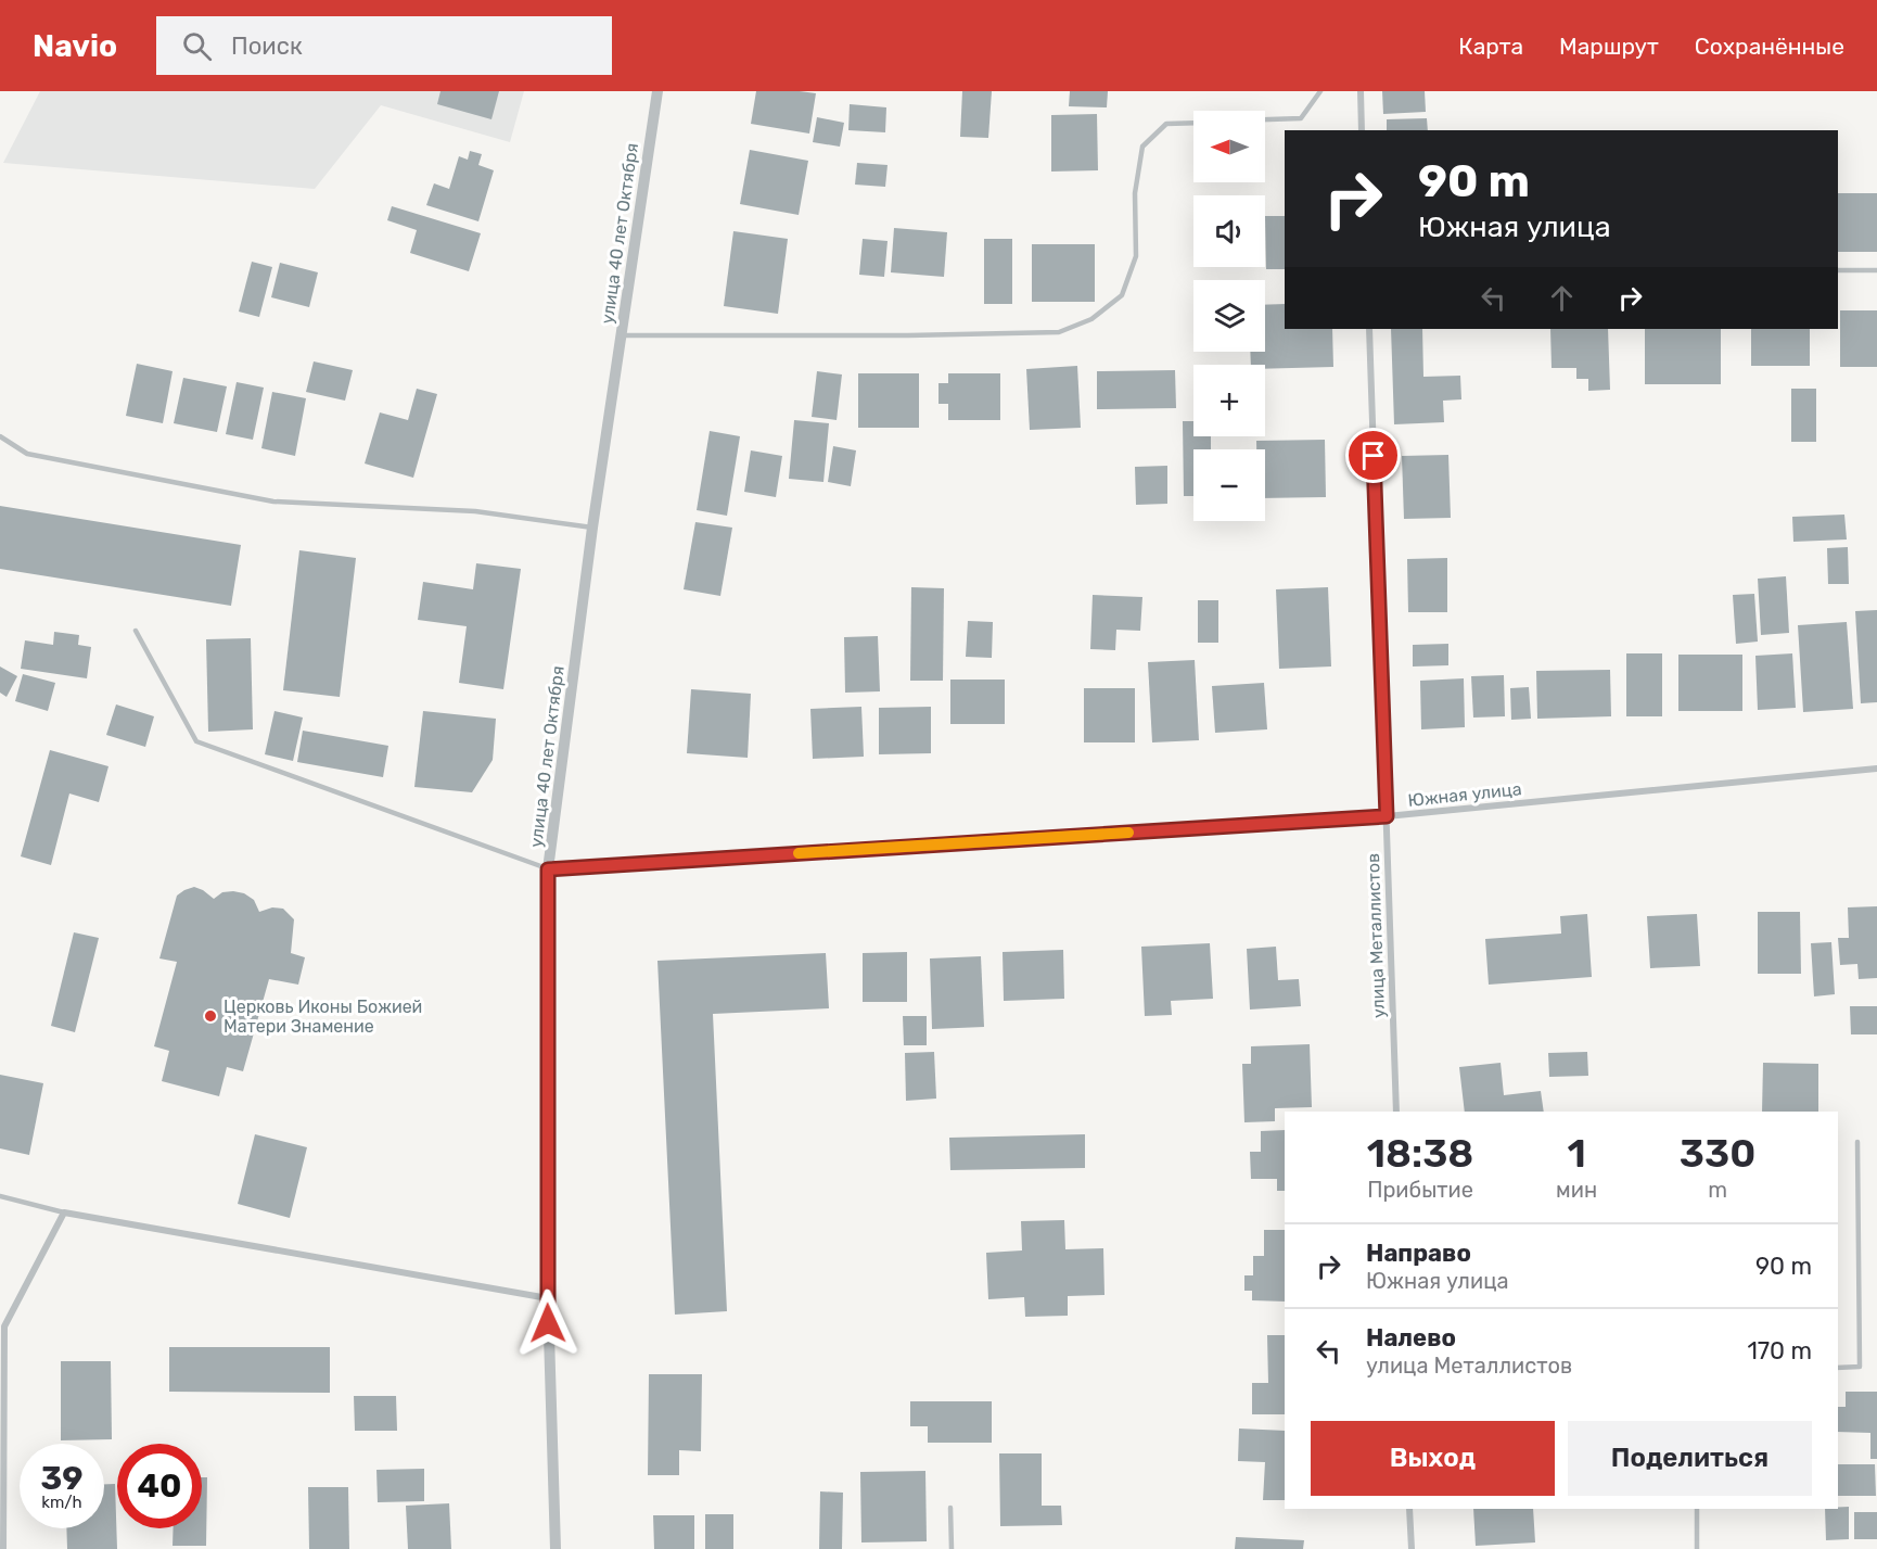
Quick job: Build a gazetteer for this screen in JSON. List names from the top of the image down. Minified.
{"streets":{"street":["улица 40 лет Октября","Южная улица","улица Металлистов"]},"crossings":[["улица 40 лет Октября","Южная улица"],["Южная улица","улица Металлистов"]],"places":["Церковь Иконы Божией Матери Знамение"],"north":"left","page":{"header":"Navio","search":"Поиск","nav":["Карта","Маршрут","Сохранённые"],"map_buttons":["+","−"],"turn":["90 m","Южная улица"],"eta":["18:38","Прибытие","1","мин","330","m"],"list":[{"name":"Направо","note":"Южная улица","value":"90 m"},{"name":"Налево","note":"улица Металлистов","value":"170 m"}],"buttons":["Выход","Поделиться"],"speed":"39 km/h","limit":"40"}}
